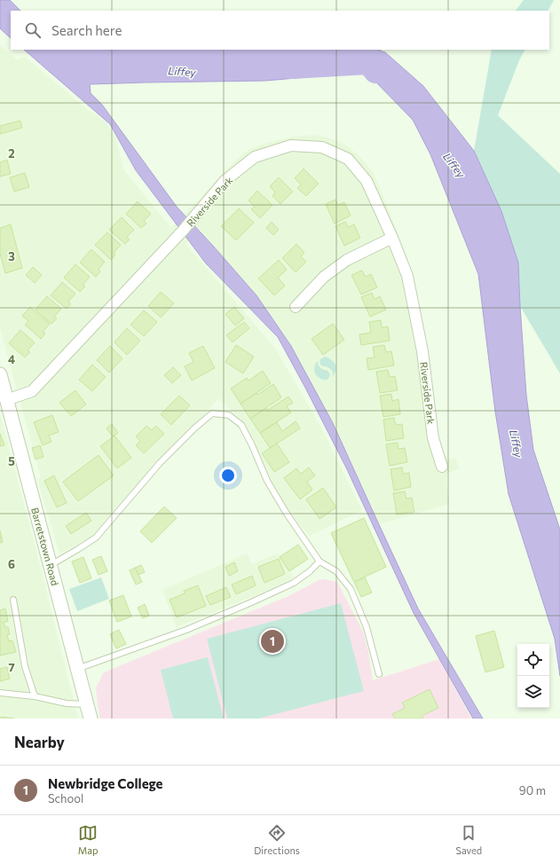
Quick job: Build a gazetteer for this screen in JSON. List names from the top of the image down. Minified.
{"streets":{"street":["Riverside Park","Barretstown Road"]},"crossings":[["Riverside Park","Barretstown Road"]],"water":["Liffey"],"page":{"search":"Search here","pins":"1","heading":"Nearby","list":[{"mark":"1","name":"Newbridge College","note":"School","value":"90 m"}],"nav":["Map","Directions","Saved"]},"grid":{"rows":["2","3","4","5","6","7"]}}
